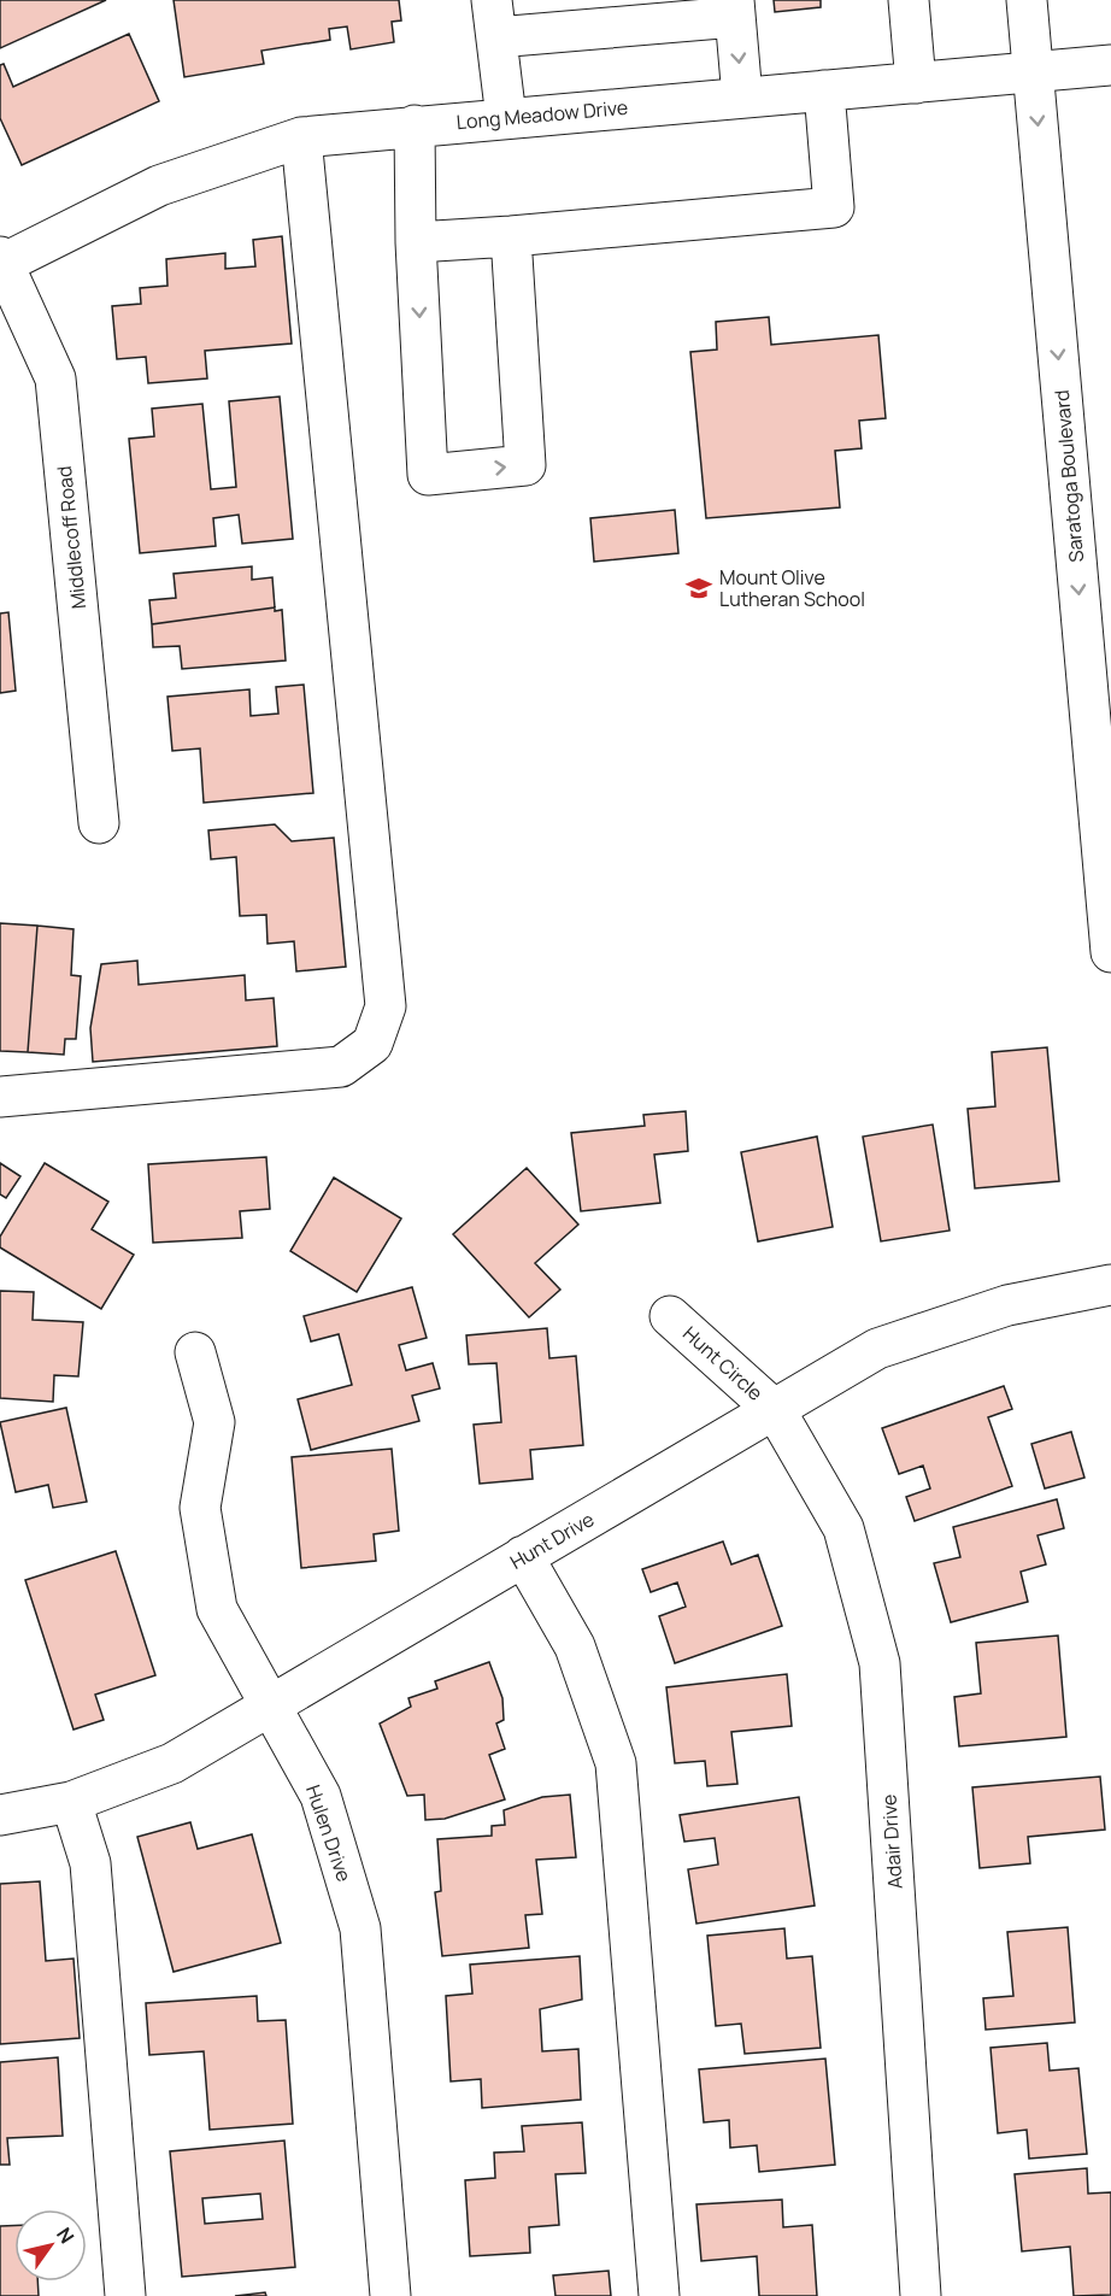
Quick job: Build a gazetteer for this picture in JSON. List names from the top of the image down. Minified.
{"streets":{"street":["Long Meadow Drive","Saratoga Boulevard","Middlecoff Road","Hunt Circle","Hunt Drive","Hulen Drive","Adair Drive"]},"crossings":[["Long Meadow Drive","Saratoga Boulevard"],["Long Meadow Drive","Middlecoff Road"],["Hunt Circle","Hunt Drive"],["Hunt Circle","Adair Drive"],["Hunt Drive","Hulen Drive"],["Hunt Drive","Adair Drive"]],"one_way":["Saratoga Boulevard"],"places":{"school or university":["Mount Olive Lutheran School"]},"north":"top right"}
